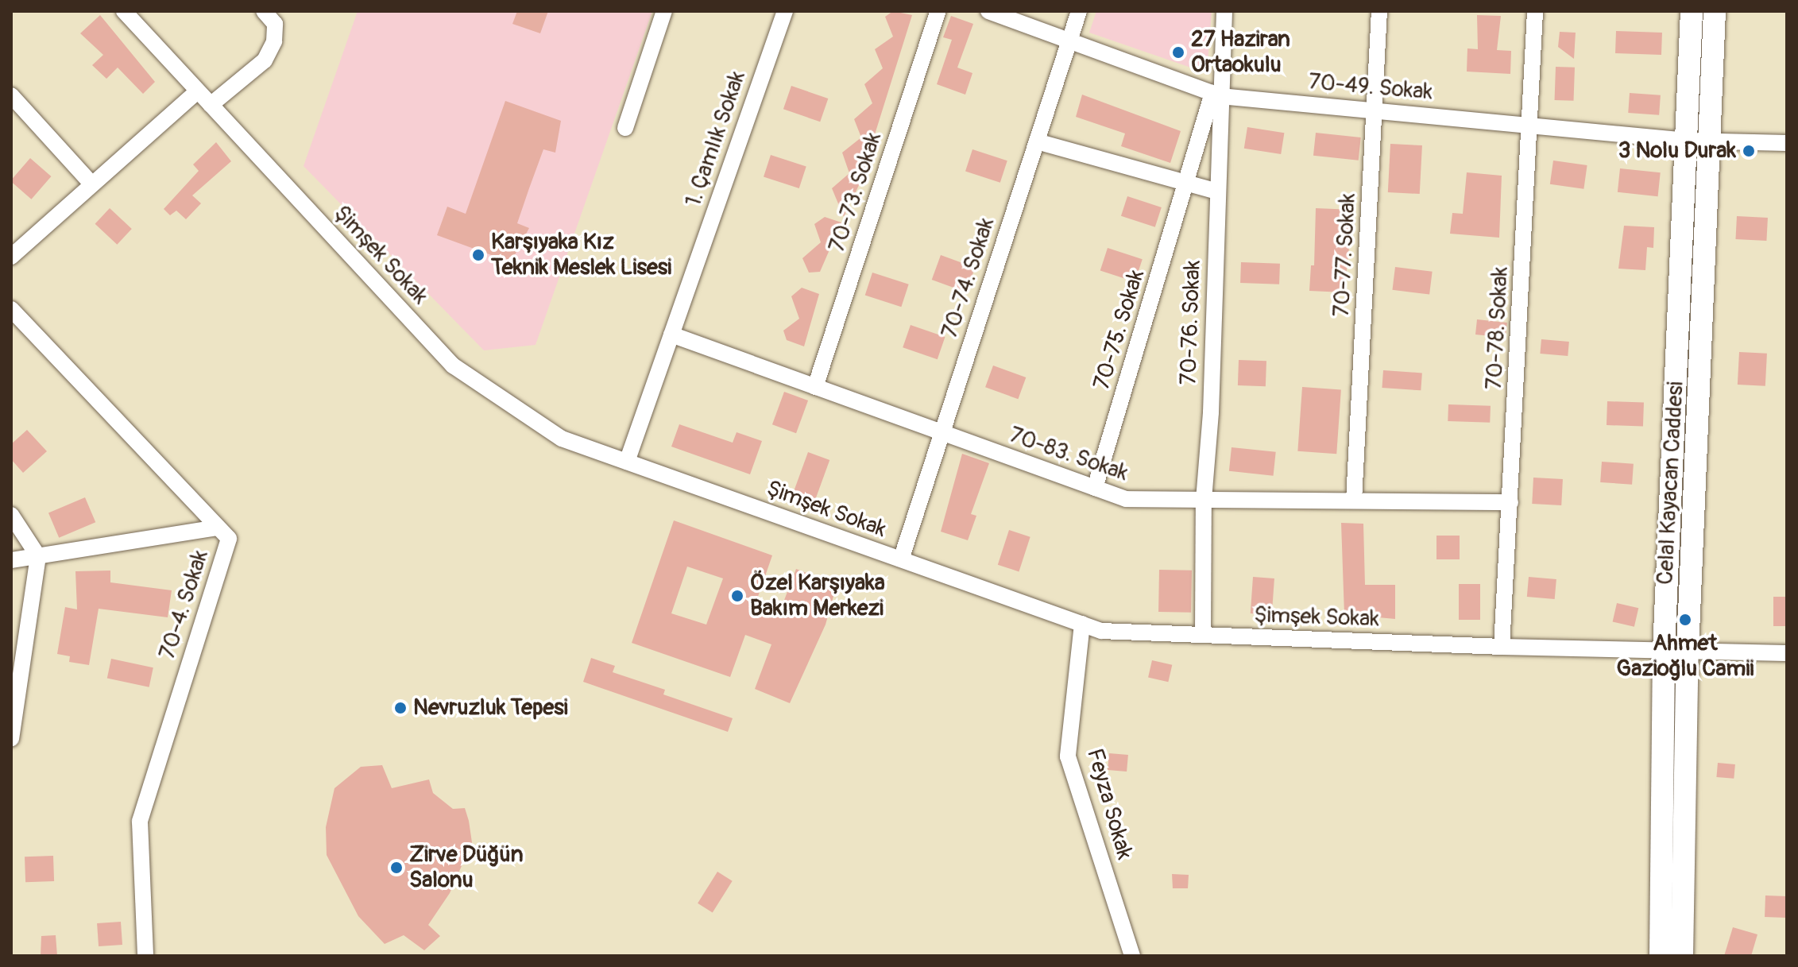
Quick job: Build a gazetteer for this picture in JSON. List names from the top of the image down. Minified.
{"streets":{"street":["70-49. Sokak","1. Çamlık Sokak","70-73. Sokak","Şimşek Sokak","70-77. Sokak","70-74. Sokak","70-76. Sokak","70-78. Sokak","70-75. Sokak","70-83. Sokak","Celal Kayacan Caddesi","70-4. Sokak","Feyza Sokak"]},"crossings":[["70-49. Sokak","70-77. Sokak"],["70-49. Sokak","70-74. Sokak"],["70-49. Sokak","70-76. Sokak"],["70-49. Sokak","70-78. Sokak"],["70-49. Sokak","70-75. Sokak"],["70-49. Sokak","Celal Kayacan Caddesi"],["1. Çamlık Sokak","Şimşek Sokak"],["1. Çamlık Sokak","70-83. Sokak"],["70-73. Sokak","70-83. Sokak"],["Şimşek Sokak","70-74. Sokak"],["Şimşek Sokak","70-76. Sokak"],["Şimşek Sokak","70-78. Sokak"],["Şimşek Sokak","Celal Kayacan Caddesi"],["Şimşek Sokak","Feyza Sokak"],["70-77. Sokak","70-83. Sokak"],["70-74. Sokak","70-83. Sokak"],["70-76. Sokak","70-75. Sokak"],["70-76. Sokak","70-83. Sokak"],["70-78. Sokak","70-83. Sokak"],["70-75. Sokak","70-83. Sokak"]],"places":["27 Haziran Ortaokulu","3 Nolu Durak","Karşıyaka Kız Teknik Meslek Lisesi","Özel Karşıyaka Bakım Merkezi","Ahmet Gazioğlu Camii","Nevruzluk Tepesi","Zirve Düğün Salonu"]}
